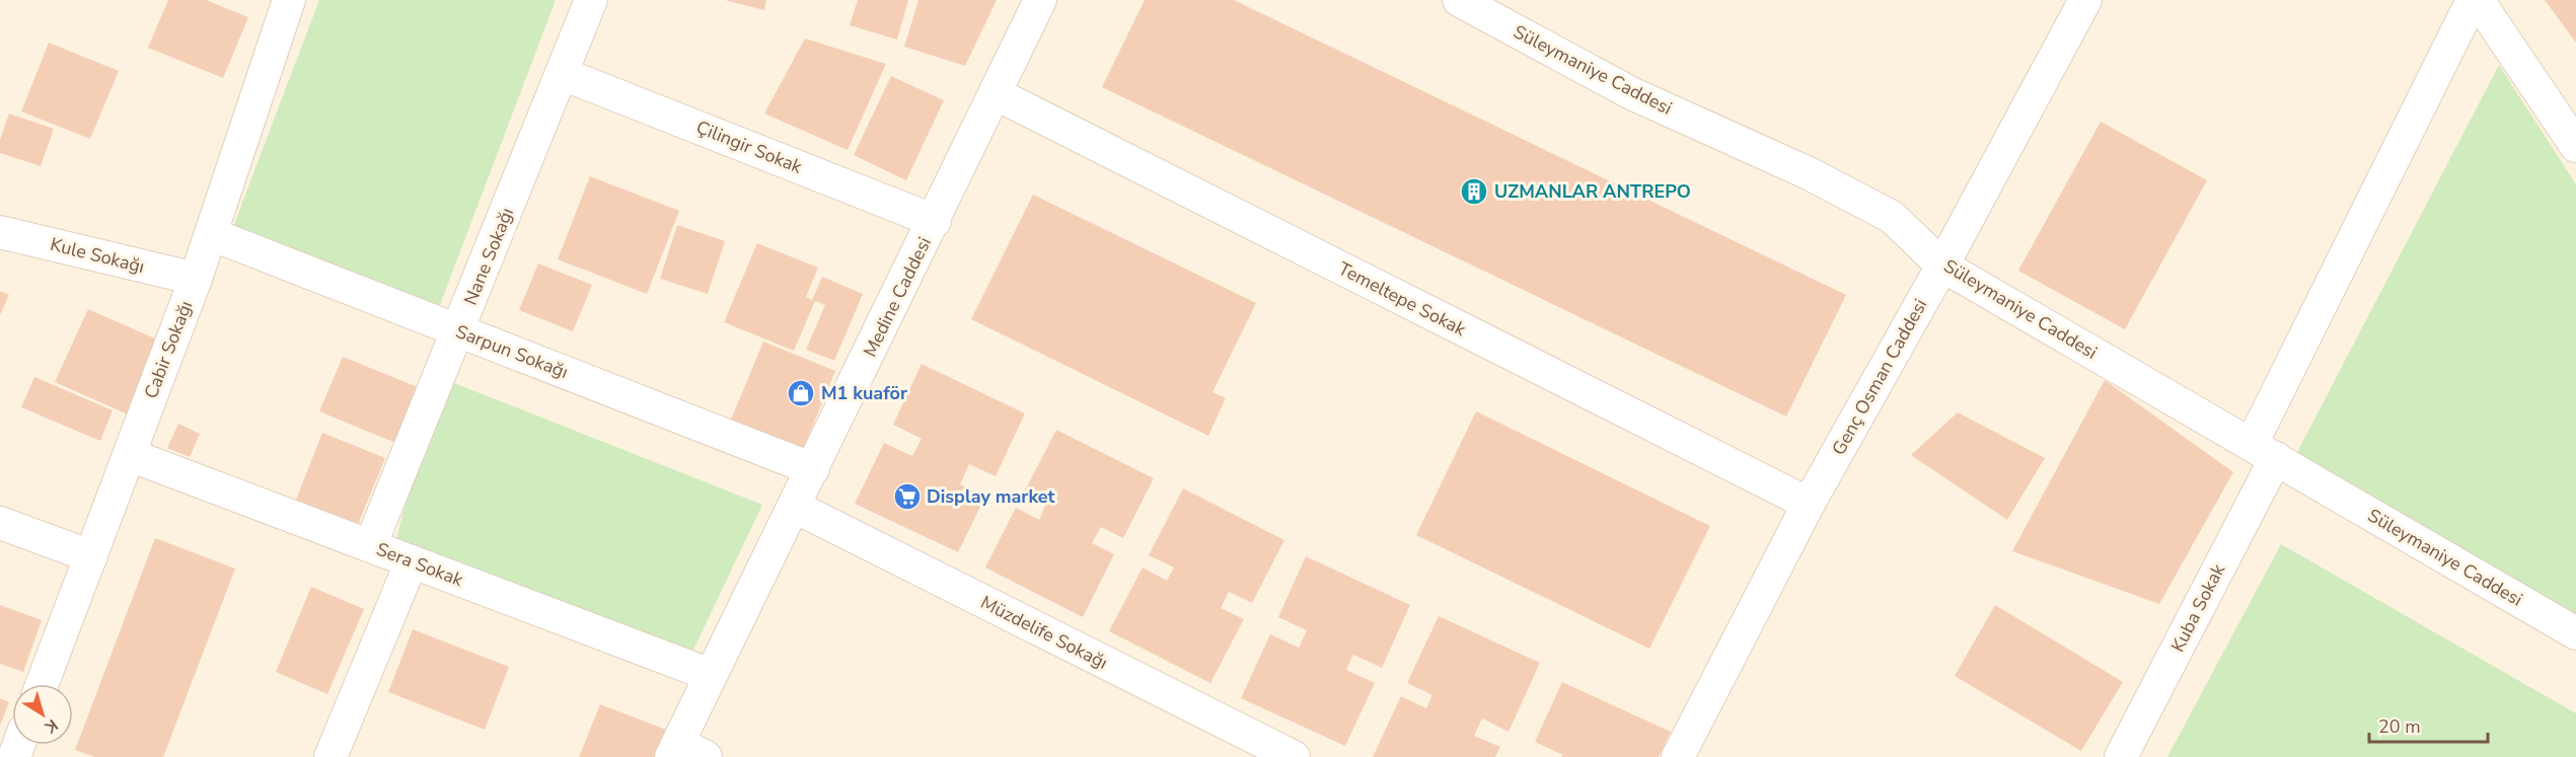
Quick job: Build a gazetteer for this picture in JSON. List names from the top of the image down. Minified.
{"streets":{"street":["Süleymaniye Caddesi","Çilingir Sokak","Kule Sokağı","Nane Sokağı","Medine Caddesi","Temeltepe Sokak","Cabir Sokağı","Sarpun Sokağı","Genç Osman Caddesi","Sera Sokak","Kuba Sokak","Müzdelife Sokağı"]},"crossings":[["Süleymaniye Caddesi","Genç Osman Caddesi"],["Süleymaniye Caddesi","Kuba Sokak"],["Çilingir Sokak","Nane Sokağı"],["Çilingir Sokak","Medine Caddesi"],["Kule Sokağı","Cabir Sokağı"],["Nane Sokağı","Sarpun Sokağı"],["Nane Sokağı","Sera Sokak"],["Medine Caddesi","Temeltepe Sokak"],["Medine Caddesi","Sarpun Sokağı"],["Medine Caddesi","Sera Sokak"],["Medine Caddesi","Müzdelife Sokağı"],["Temeltepe Sokak","Genç Osman Caddesi"],["Cabir Sokağı","Sarpun Sokağı"],["Cabir Sokağı","Sera Sokak"]],"places":{"building":["UZMANLAR ANTREPO"],"shop":["M1 kuaför"],"supermarket":["Display market"]},"scale_bar":"20 m","north":"bottom right"}
